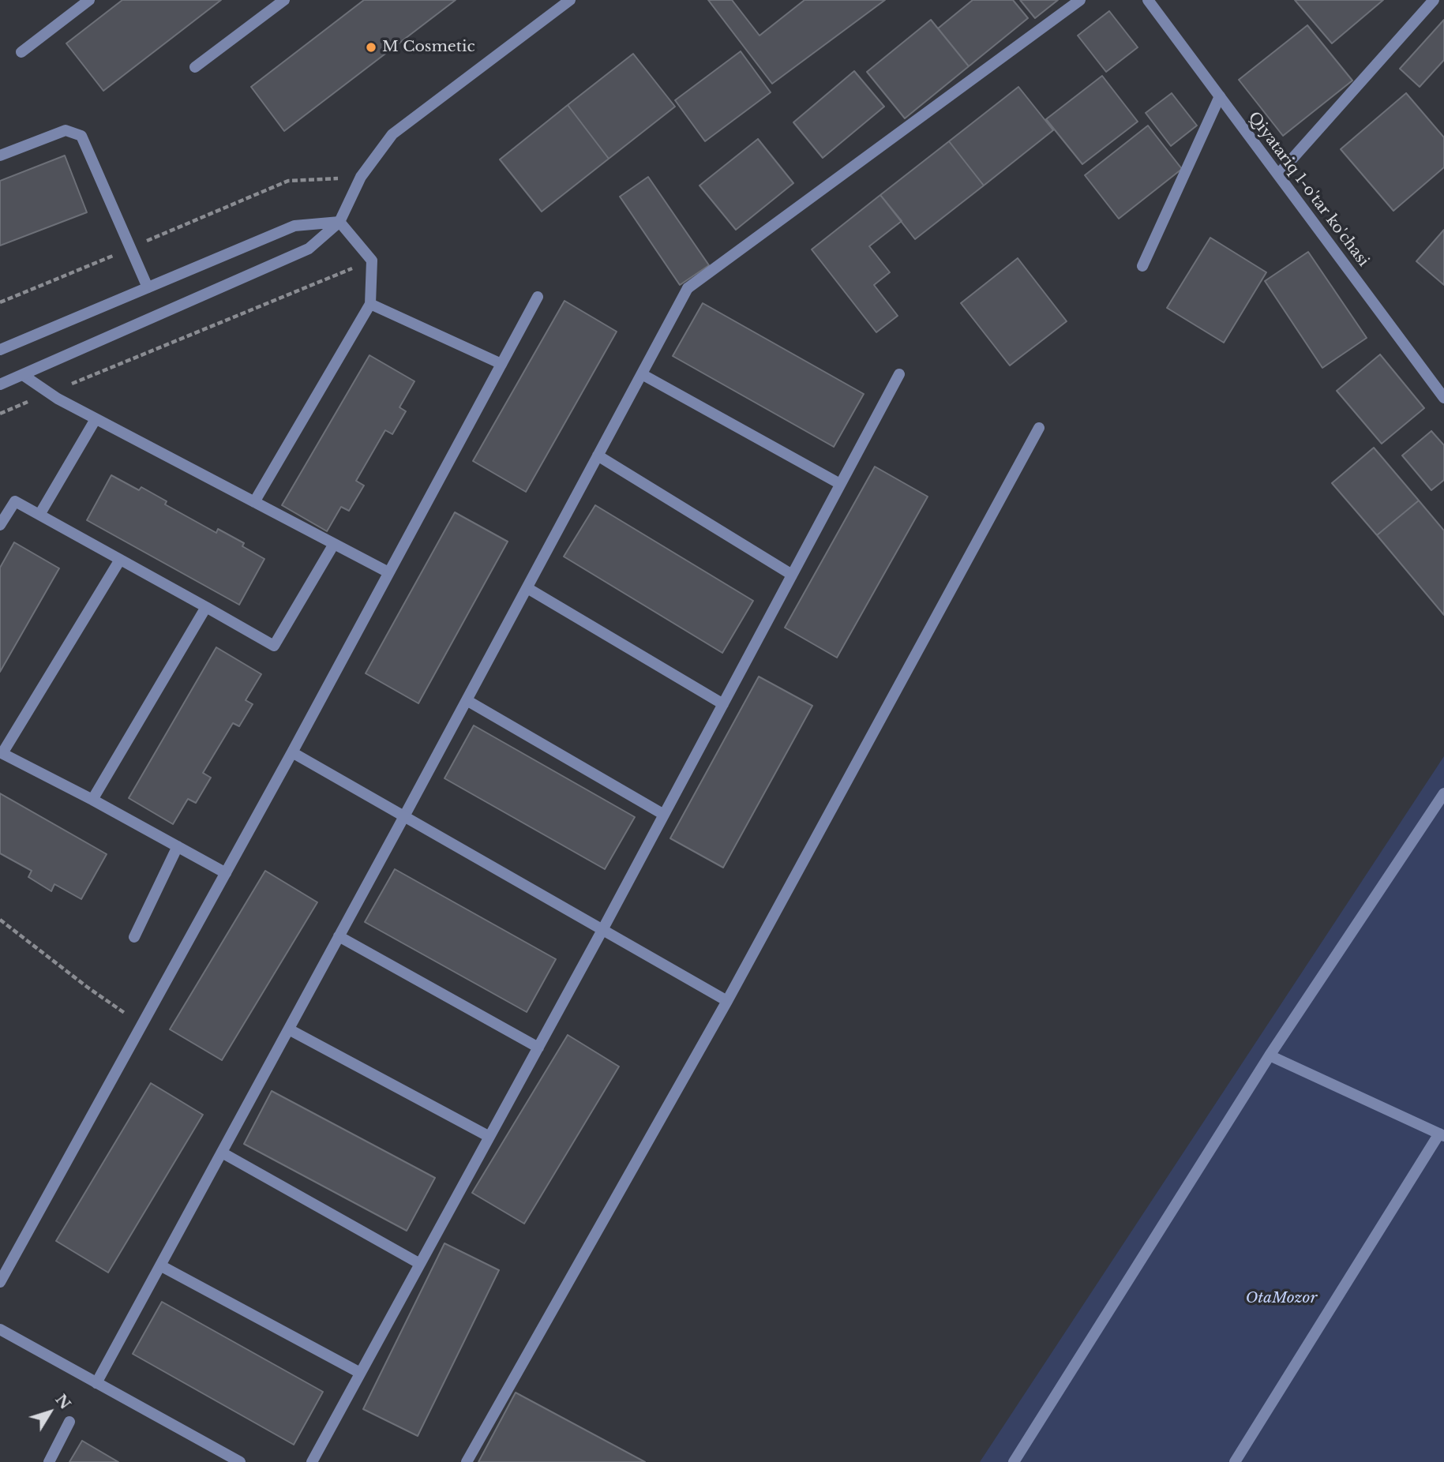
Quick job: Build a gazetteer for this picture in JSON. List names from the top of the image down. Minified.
{"streets":{"street":["Qiyatariq 1-o'tar ko'chasi"]},"parks":["OtaMozor"],"places":["M Cosmetic"],"north":"top right"}
